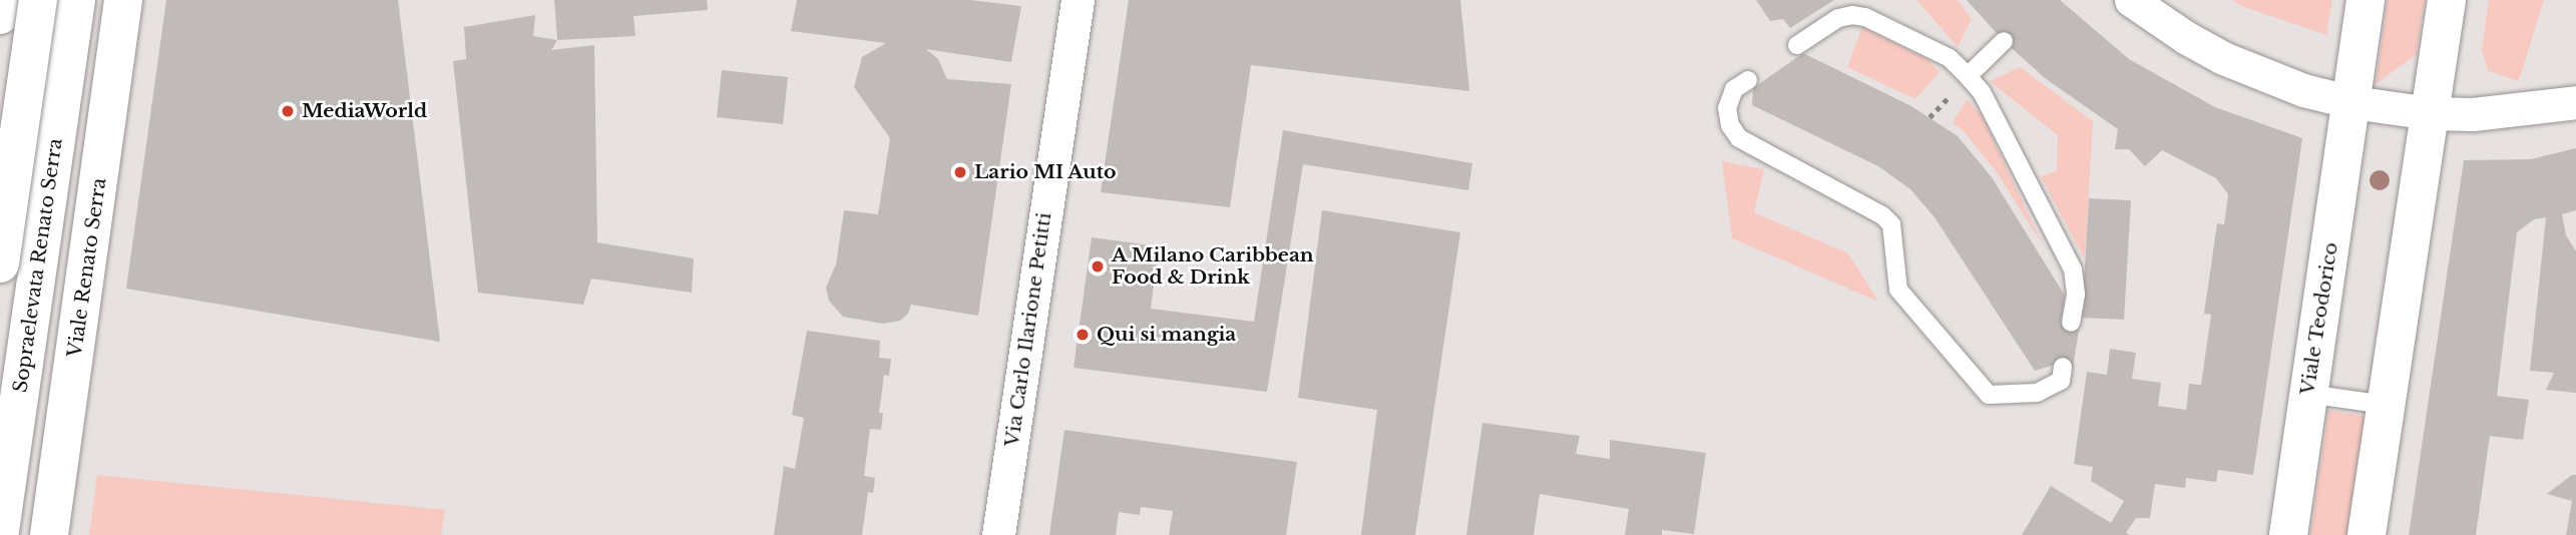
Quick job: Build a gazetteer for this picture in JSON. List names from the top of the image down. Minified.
{"streets":{"main road":["Sopraelevata Renato Serra","Viale Renato Serra","Viale Teodorico"],"street":["Via Carlo Ilarione Petitti"]},"places":["MediaWorld","Lario MI Auto","A Milano Caribbean Food & Drink","Qui si mangia"]}
